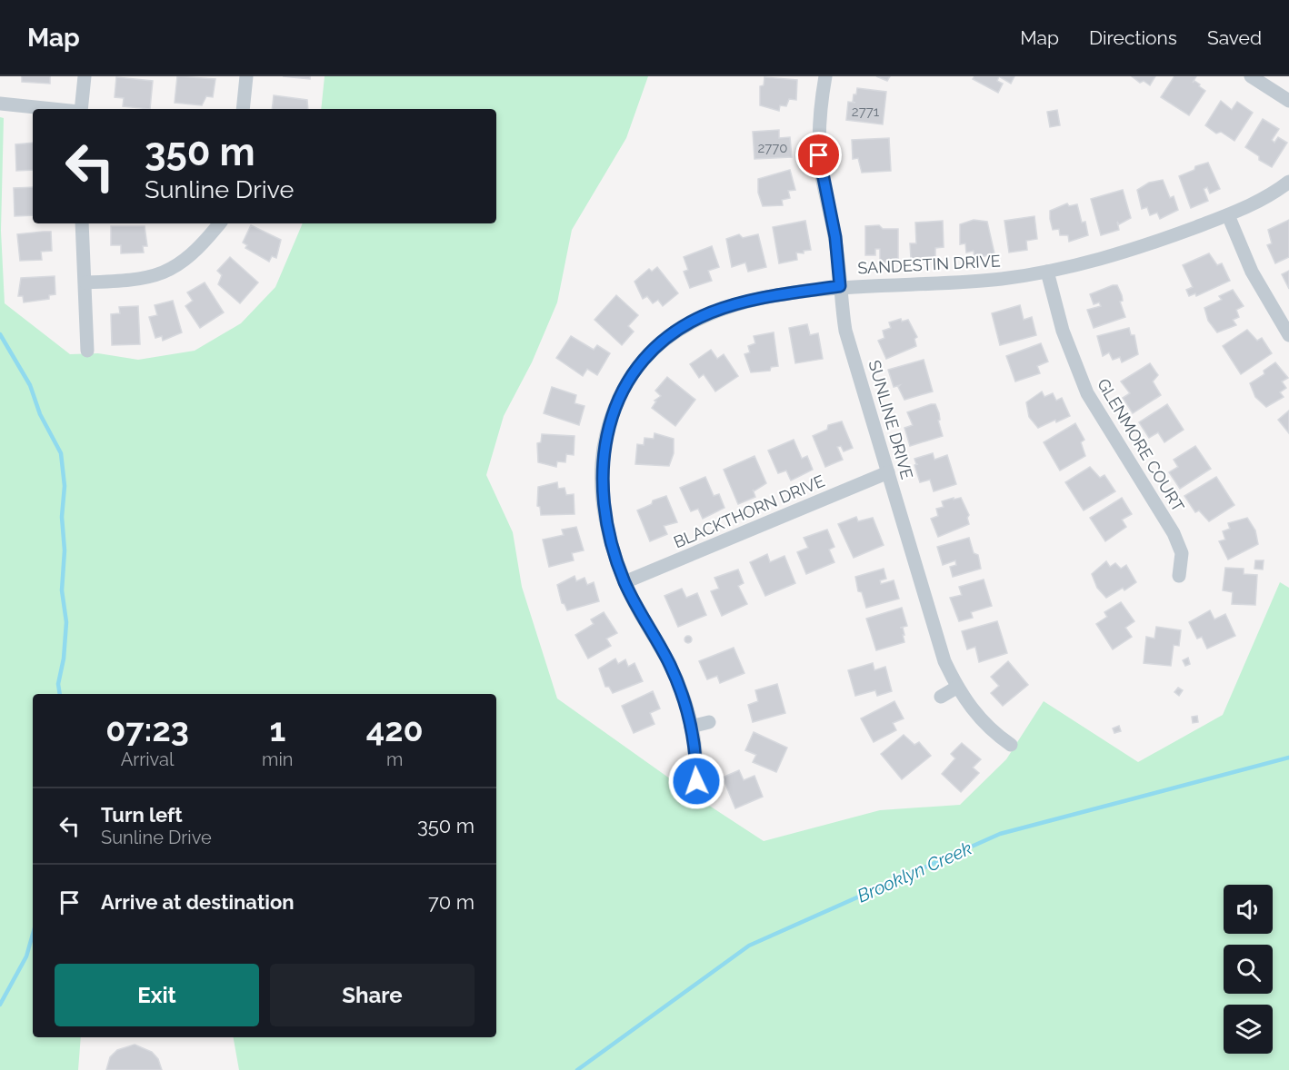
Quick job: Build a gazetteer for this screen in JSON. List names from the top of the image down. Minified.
{"streets":{"street":["SANDESTIN DRIVE","SUNLINE DRIVE","GLENMORE COURT","BLACKTHORN DRIVE"]},"crossings":[["SANDESTIN DRIVE","SUNLINE DRIVE"],["SANDESTIN DRIVE","GLENMORE COURT"],["SANDESTIN DRIVE","BLACKTHORN DRIVE"],["SUNLINE DRIVE","BLACKTHORN DRIVE"]],"water":["Brooklyn Creek"],"house_numbers":["2771","2770"],"page":{"header":"Map","nav":["Map","Directions","Saved"],"turn":["350 m","Sunline Drive"],"eta":["07:23","Arrival","1","min","420","m"],"list":[{"name":"Turn left","note":"Sunline Drive","value":"350 m"},{"name":"Arrive at destination","value":"70 m"}],"buttons":["Exit","Share"]}}
